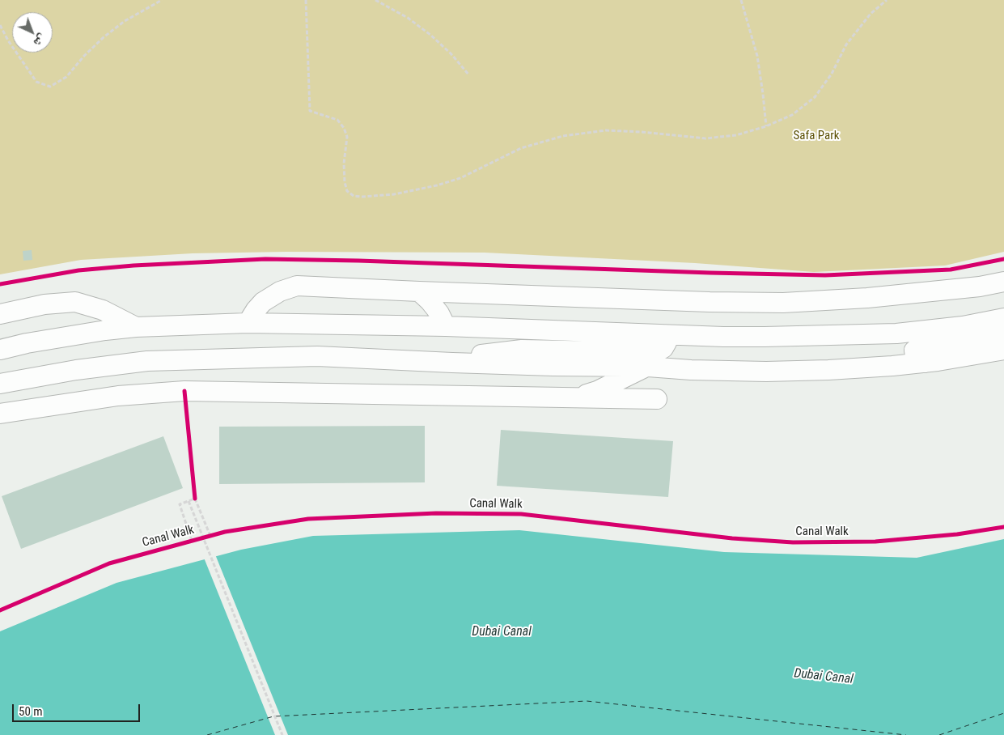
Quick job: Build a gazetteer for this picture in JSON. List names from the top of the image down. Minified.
{"streets":{"cycle path":["Canal Walk"]},"water":["Dubai Canal"],"parks":["Safa Park"],"scale_bar":"50 m","north":"bottom right"}
